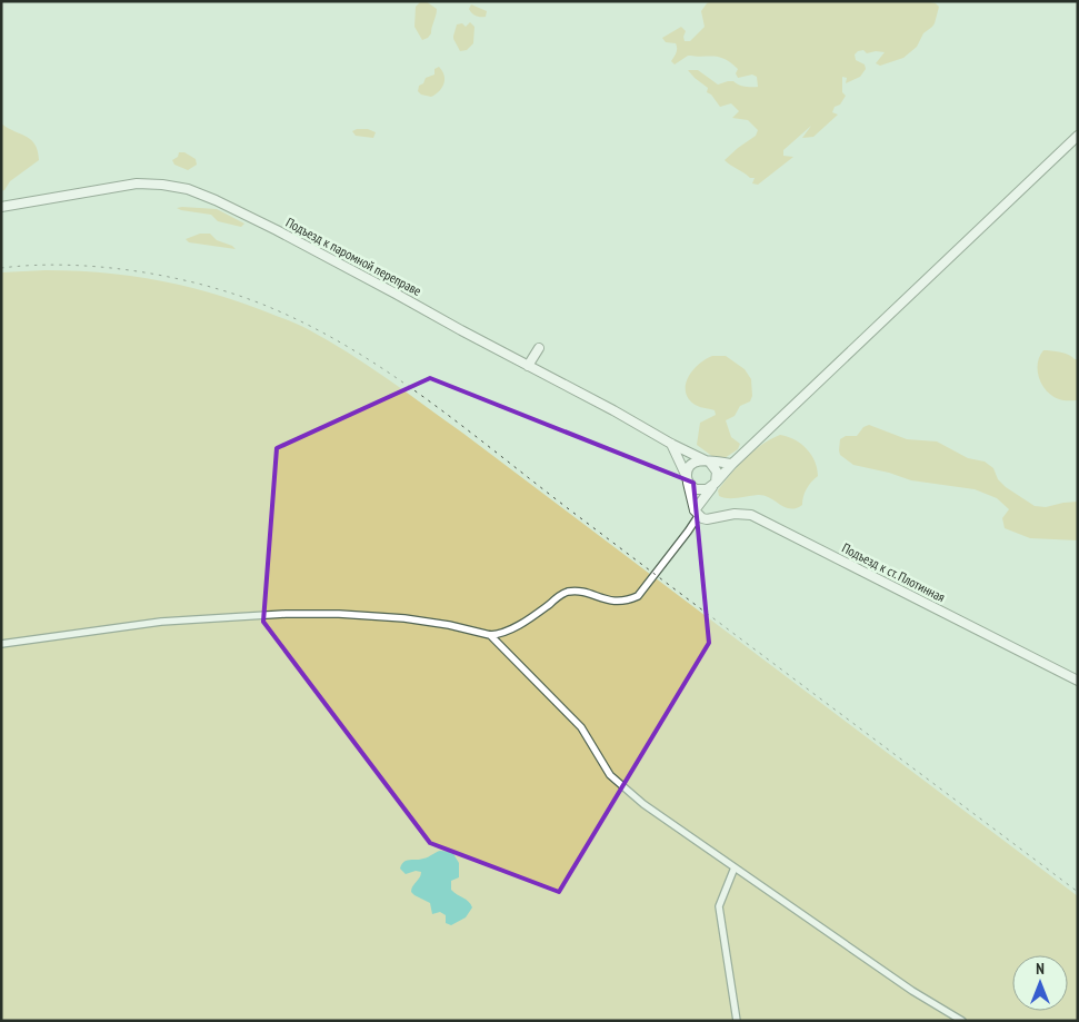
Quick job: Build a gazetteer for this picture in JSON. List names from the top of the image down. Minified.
{"streets":{"street":["Подъезд к паромной переправе","Подъезд к ст. Плотинная"]},"north":"top"}
